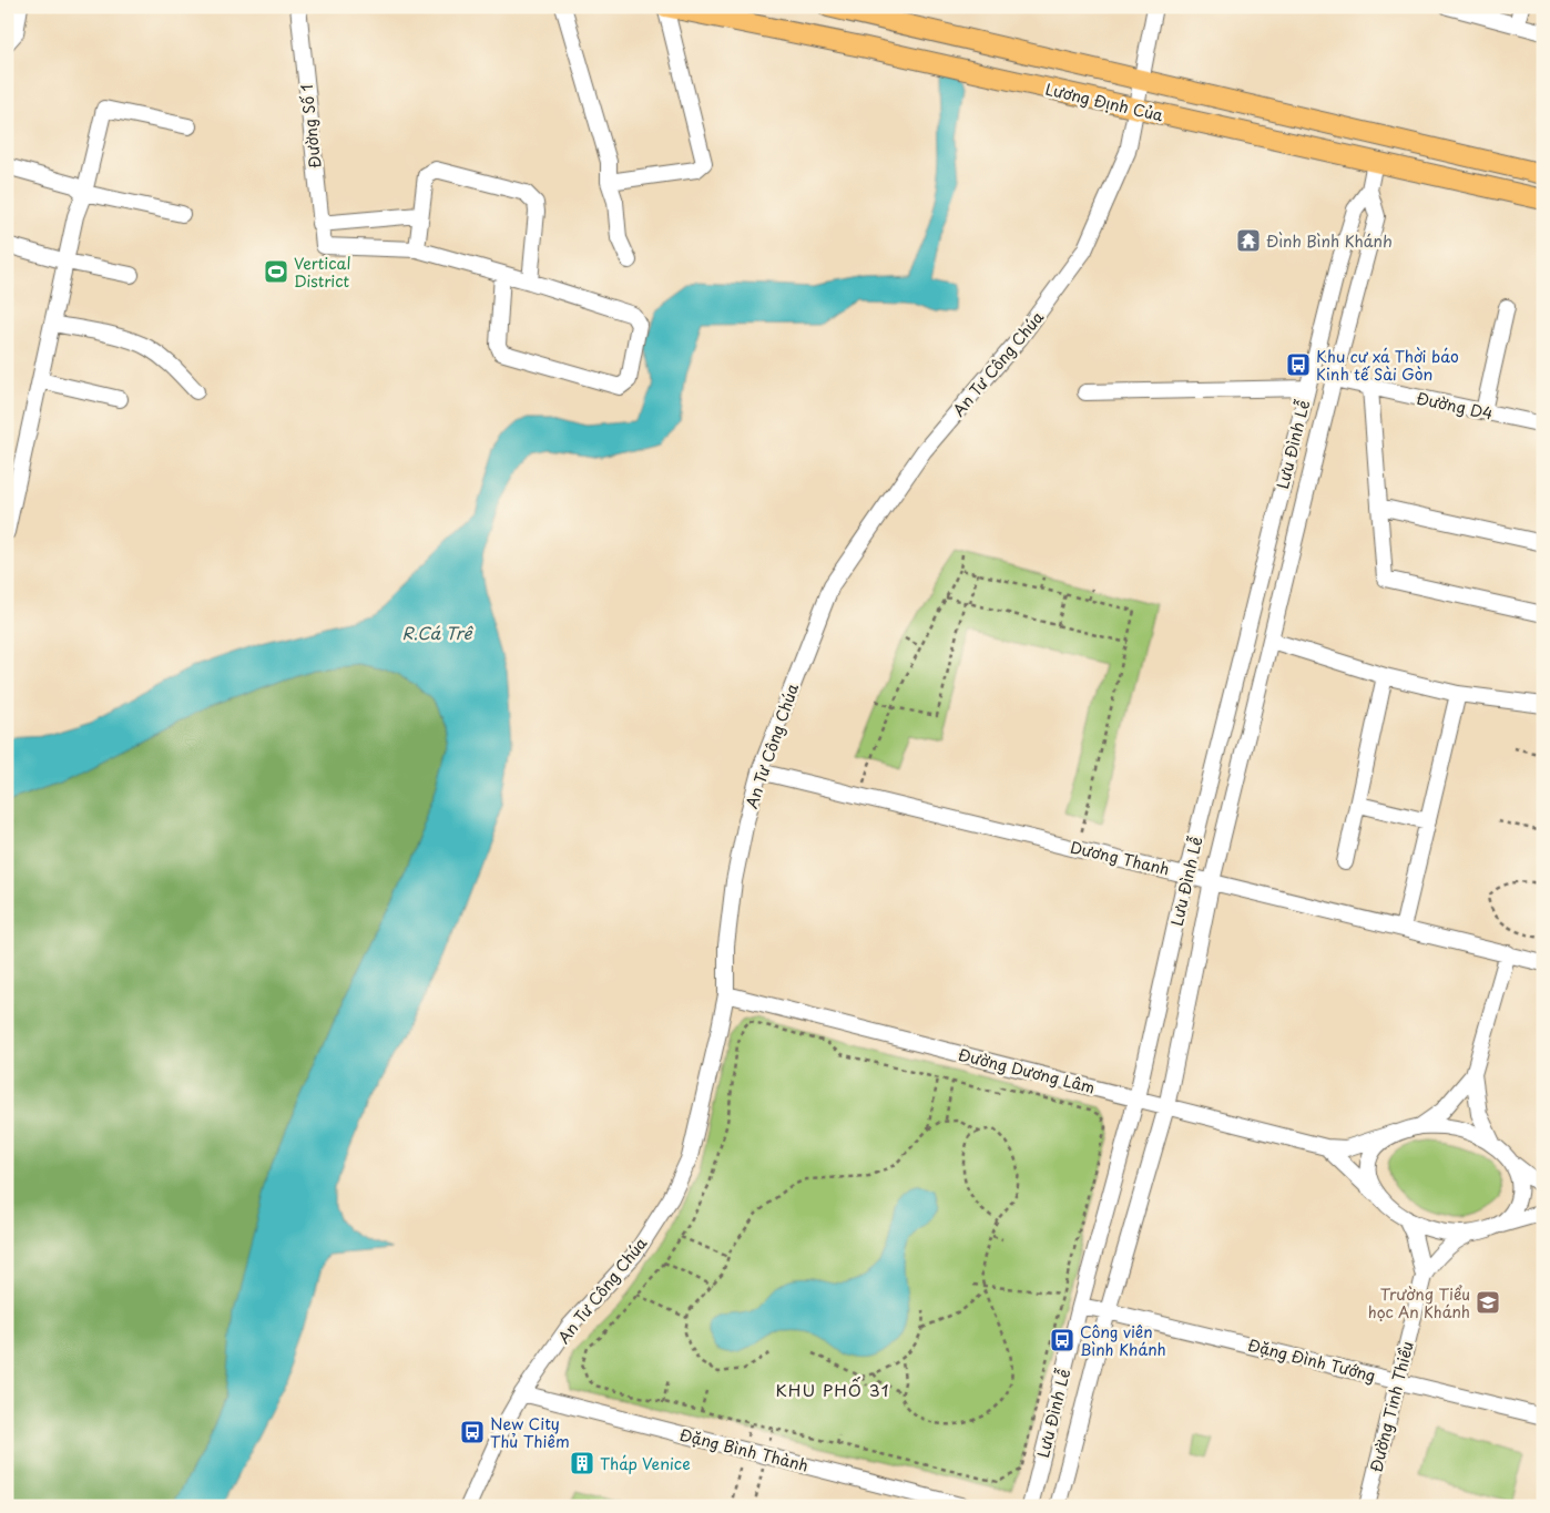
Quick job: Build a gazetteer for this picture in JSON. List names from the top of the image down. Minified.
{"streets":{"main road":["Lương Định Của"],"street":["Đường Số 1","An Tư Công Chúa","Đường D4","Lưu Đình Lễ","Dương Thanh","Đường Dương Lâm","Đặng Đình Tướng","Đường Tinh Thiều","Đặng Bình Thành"]},"crossings":[["Lương Định Của","An Tư Công Chúa"],["An Tư Công Chúa","Dương Thanh"],["An Tư Công Chúa","Đường Dương Lâm"],["An Tư Công Chúa","Đặng Bình Thành"],["Đường D4","Lưu Đình Lễ"],["Lưu Đình Lễ","Dương Thanh"],["Lưu Đình Lễ","Đường Dương Lâm"],["Lưu Đình Lễ","Đặng Đình Tướng"],["Đường Dương Lâm","Đường Tinh Thiều"],["Đặng Đình Tướng","Đường Tinh Thiều"]],"districts":["KHU PHỐ 31"],"water":["R.Cá Trê"],"places":{"temple":["Đình Bình Khánh"],"sports":["Vertical District"],"bus stop":["Khu cư xá Thời báo Kinh tế Sài Gòn","Công viên Bình Khánh","New City Thủ Thiêm"],"school or university":["Trường Tiểu học An Khánh"],"building":["Tháp Venice"]}}
